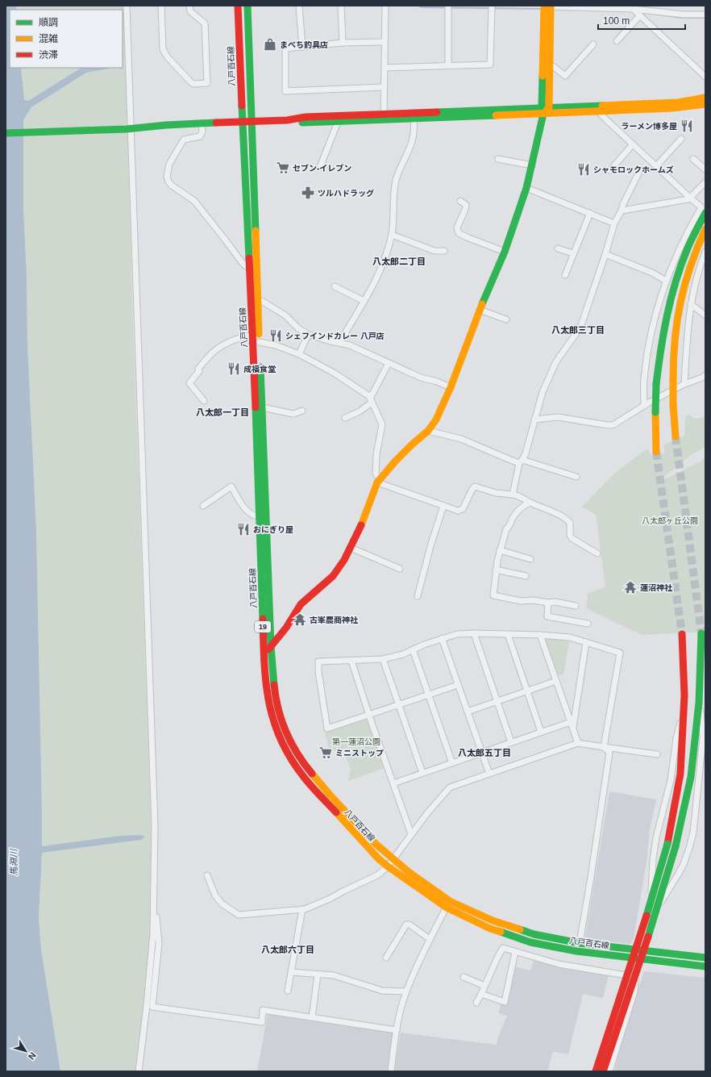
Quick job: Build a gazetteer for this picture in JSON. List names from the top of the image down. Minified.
{"streets":{"street":["八戸百石線","19"]},"districts":["八太郎二丁目","八太郎三丁目","八太郎一丁目","八太郎五丁目","八太郎六丁目"],"water":["馬淵川"],"parks":["八太郎ヶ丘公園","第一蓮沼公園"],"places":{"shop":["まべち釣具店"],"restaurant":["ラーメン博多屋","シャモロックホームズ","シェフインドカレー 八戸店","成福食堂","おにぎり屋"],"supermarket":["セブン-イレブン","ミニストップ"],"pharmacy":["ツルハドラッグ"],"temple":["蓮沼神社","古峯農商神社"]},"legend":["順調","混雑","渋滞"],"scale_bar":"100 m","north":"bottom right"}
